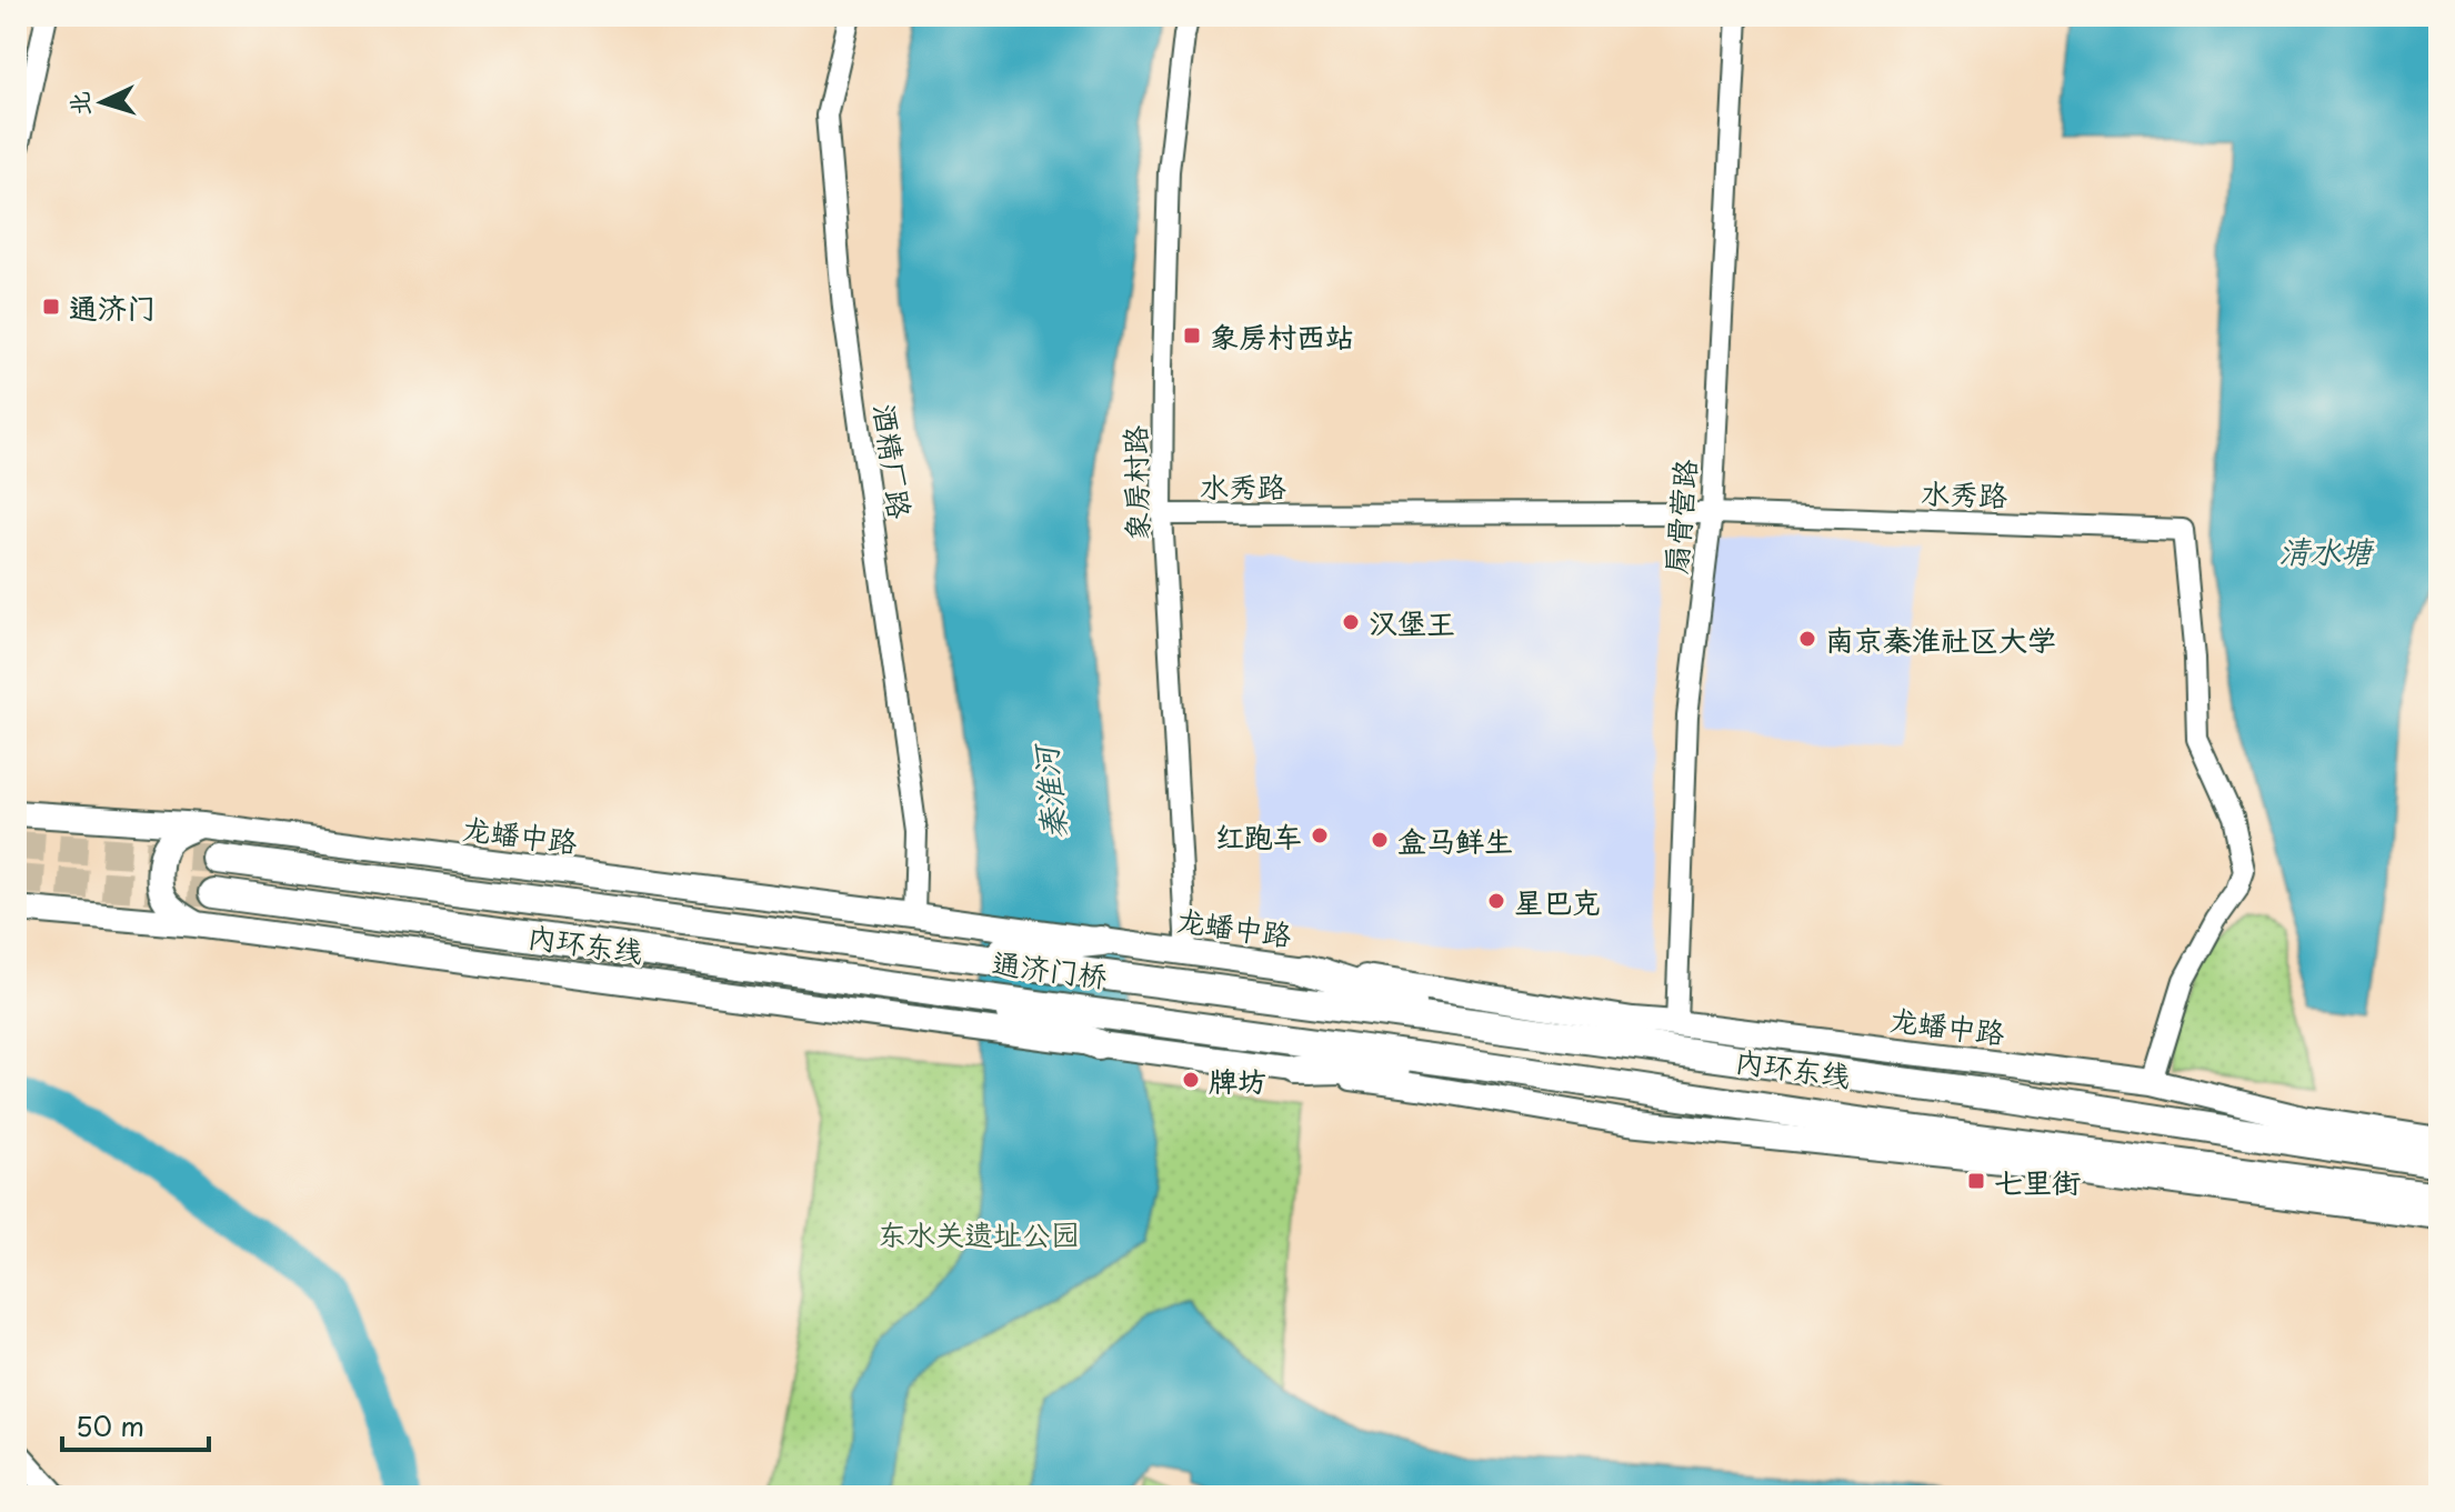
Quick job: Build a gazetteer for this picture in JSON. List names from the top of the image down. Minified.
{"streets":{"highway":["内环东线","通济门桥"],"main road":["龙蟠中路"],"street":["酒精厂路","象房村路","水秀路","扇骨营路"]},"crossings":[["酒精厂路","龙蟠中路"],["象房村路","水秀路"],["象房村路","龙蟠中路"],["水秀路","扇骨营路"],["水秀路","龙蟠中路"],["扇骨营路","龙蟠中路"],["内环东线","通济门桥"]],"water":["清水塘","秦淮河"],"parks":["东水关遗址公园"],"places":{"transit":["通济门","象房村西站","七里街"],"other":["汉堡王","南京秦淮社区大学","红跑车","盒马鲜生","星巴克","牌坊"]},"scale_bar":"50 m","north":"left"}
